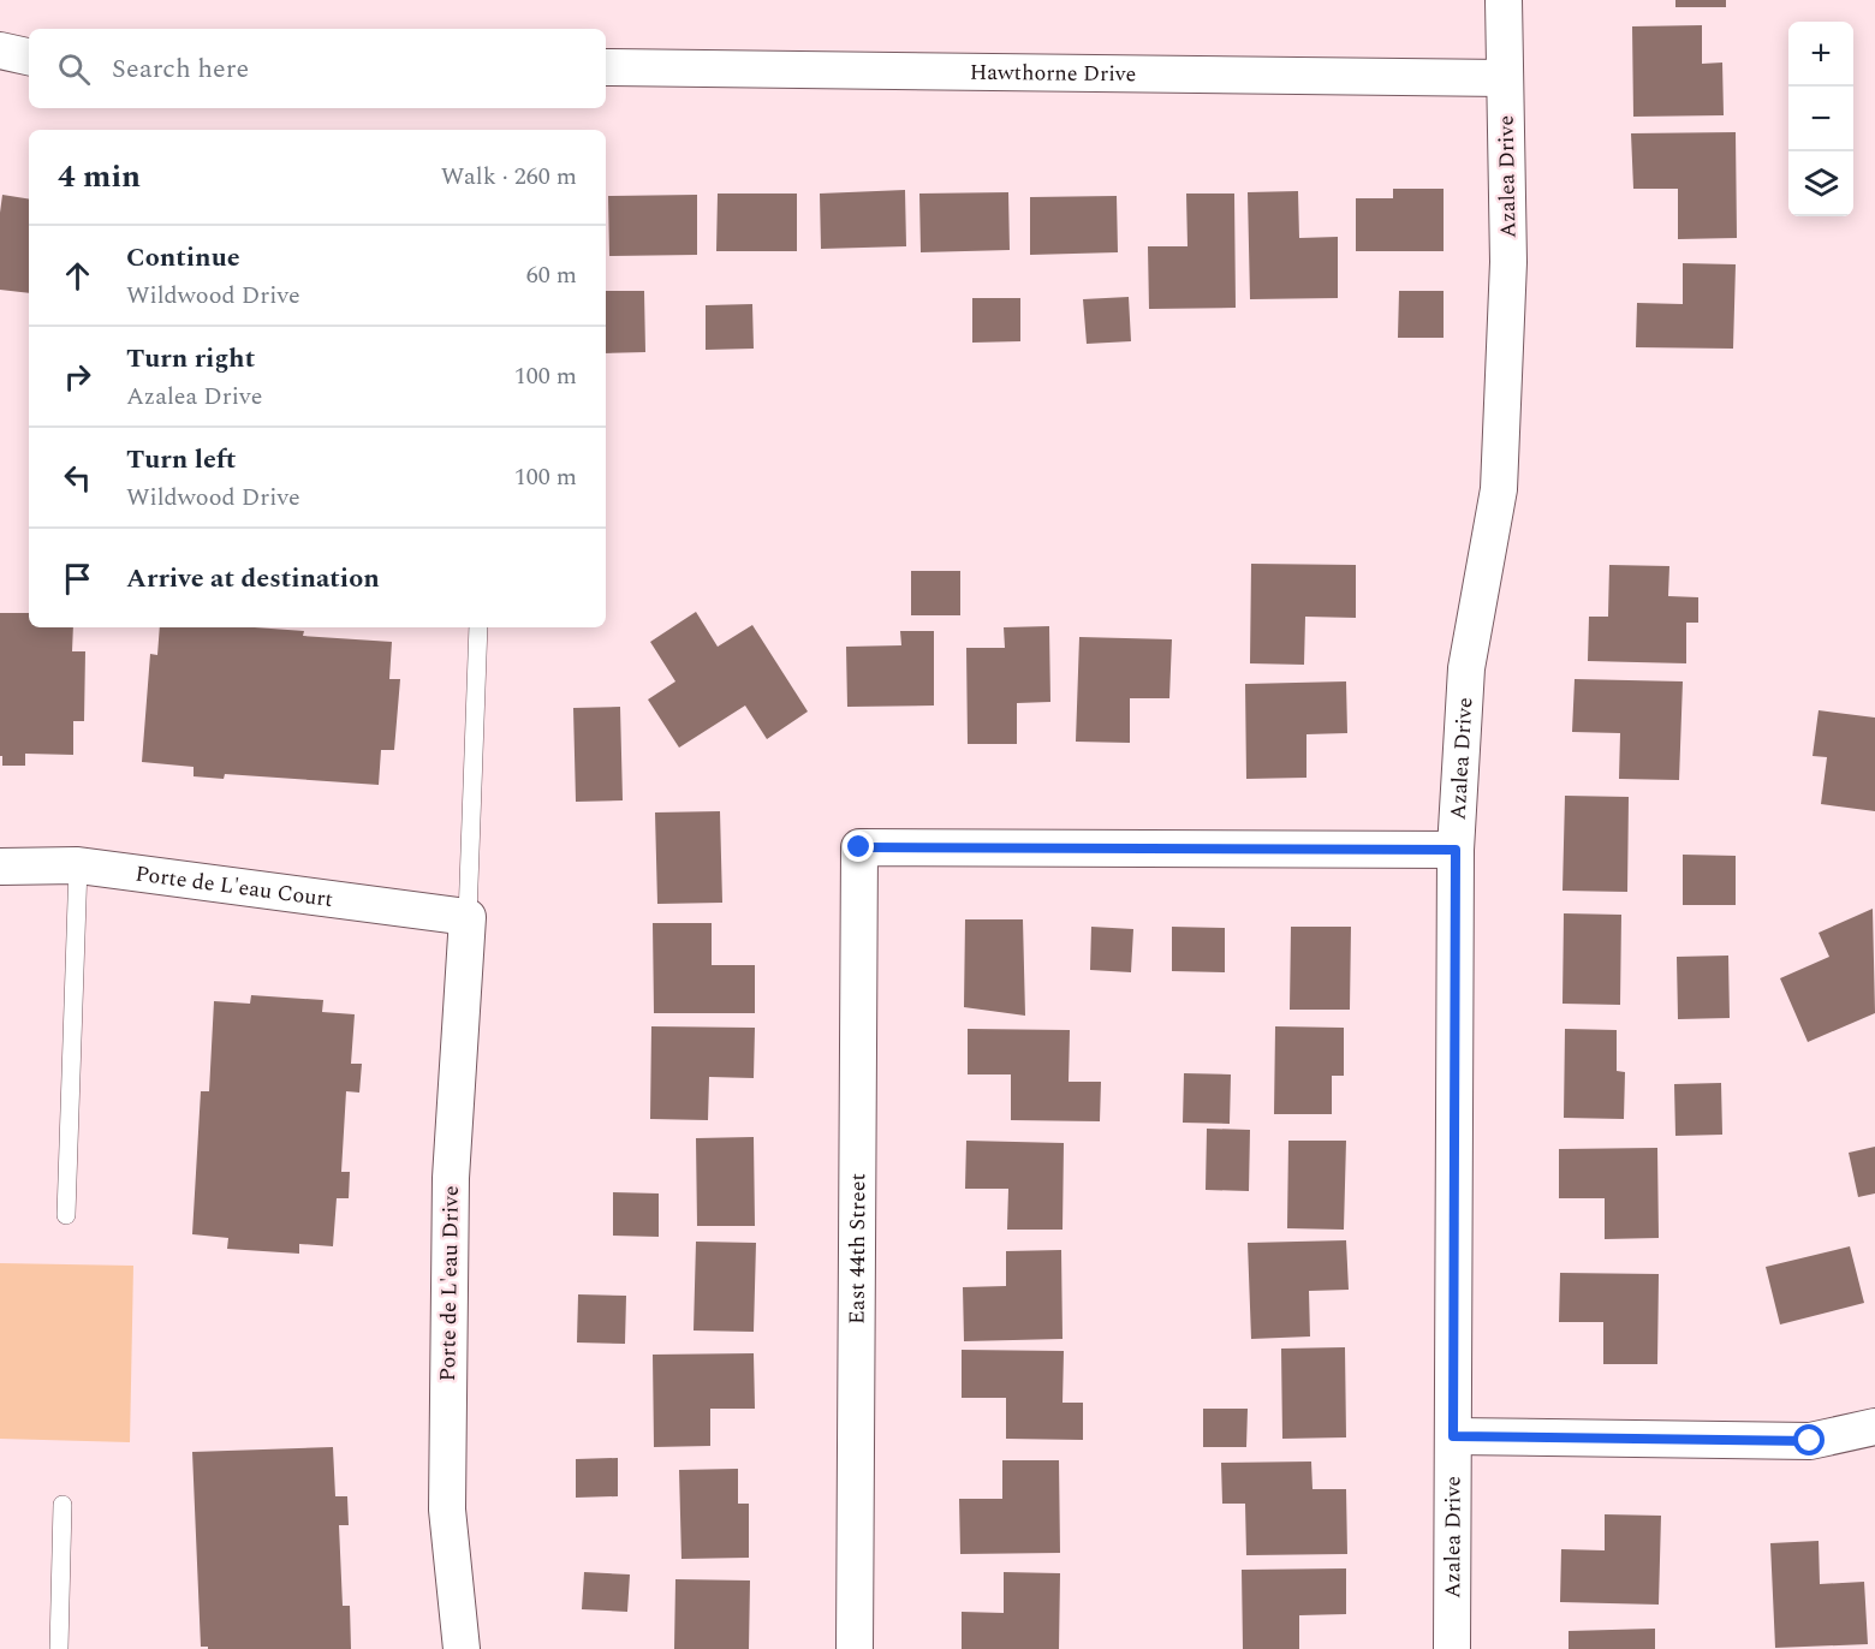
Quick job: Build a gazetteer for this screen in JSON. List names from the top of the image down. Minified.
{"streets":{"street":["Hawthorne Drive","Azalea Drive","Porte de L'eau Court","East 44th Street","Porte de L'eau Drive"]},"crossings":[["Hawthorne Drive","Azalea Drive"],["Azalea Drive","East 44th Street"],["Porte de L'eau Court","Porte de L'eau Drive"]],"page":{"map_buttons":["+","−"],"search":"Search here","heading":["4 min","Walk · 260 m"],"list":[["Continue","Wildwood Drive","60 m"],["Turn right","Azalea Drive","100 m"],["Turn left","Wildwood Drive","100 m"],"Arrive at destination"]}}
